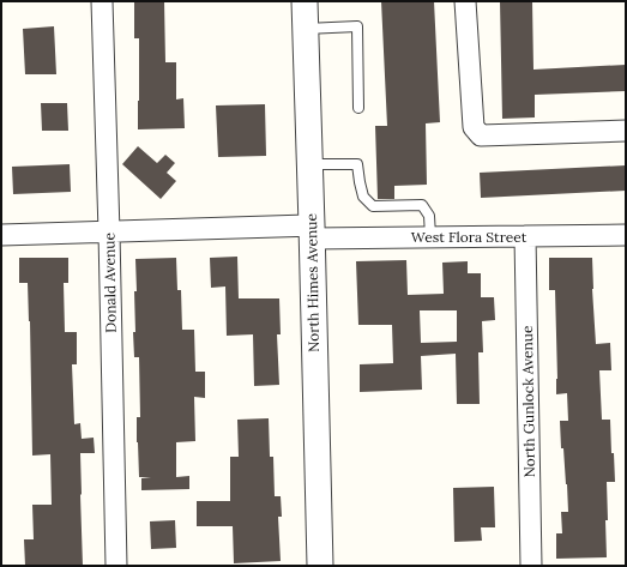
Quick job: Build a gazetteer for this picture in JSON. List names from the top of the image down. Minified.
{"streets":{"street":["West Flora Street","Donald Avenue","North Himes Avenue","North Gunlock Avenue"]},"crossings":[["West Flora Street","Donald Avenue"],["West Flora Street","North Himes Avenue"],["West Flora Street","North Gunlock Avenue"]]}
